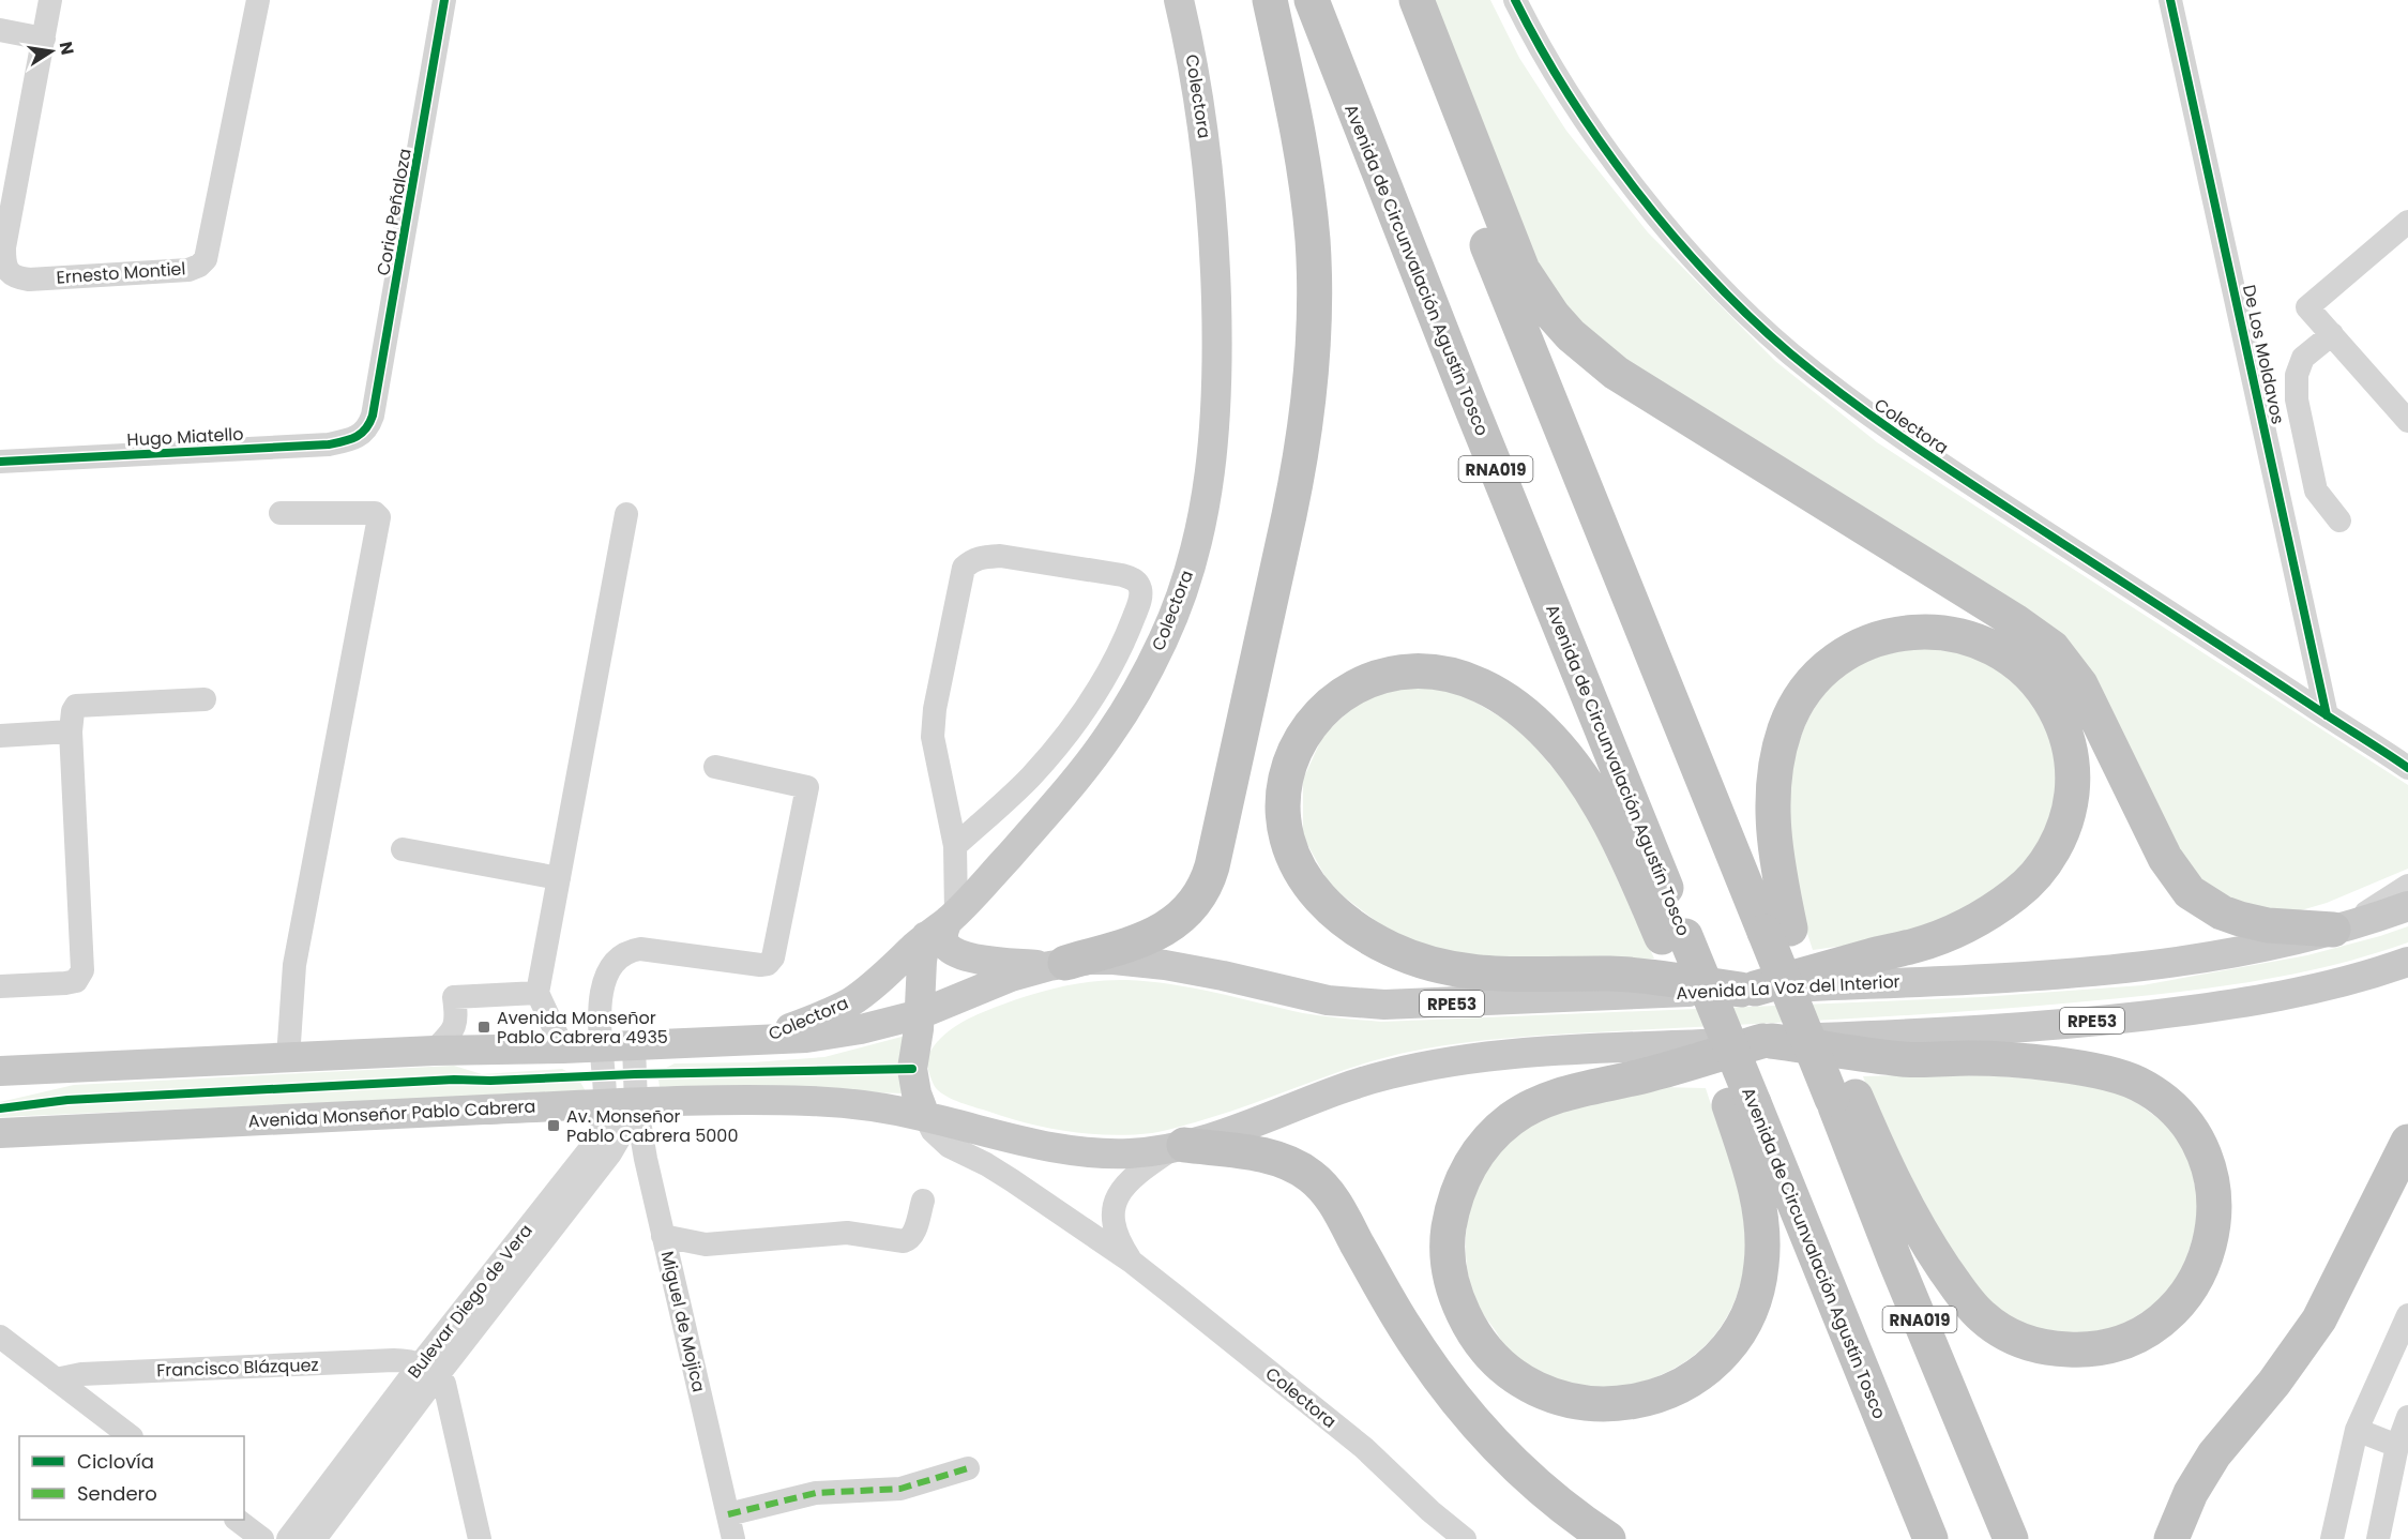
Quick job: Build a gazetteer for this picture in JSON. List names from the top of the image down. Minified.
{"streets":{"highway":["Avenida de Circunvalación Agustín Tosco","RNA019"],"main road":["Colectora","Avenida La Voz del Interior","RPE53","Avenida Monseñor Pablo Cabrera"],"street":["Coria Peñaloza","Ernesto Montiel","De Los Moldavos","Hugo Miatello","Bulevar Diego de Vera","Miguel de Mojica","Francisco Blázquez"]},"crossings":[["Colectora","De Los Moldavos"],["Colectora","Avenida Monseñor Pablo Cabrera"],["Coria Peñaloza","Hugo Miatello"],["RPE53","Avenida Monseñor Pablo Cabrera"],["Avenida Monseñor Pablo Cabrera","Bulevar Diego de Vera"],["Avenida Monseñor Pablo Cabrera","Miguel de Mojica"],["Bulevar Diego de Vera","Miguel de Mojica"],["Bulevar Diego de Vera","Francisco Blázquez"]],"places":{"transit":["Avenida Monseñor Pablo Cabrera 4935","Av. Monseñor Pablo Cabrera 5000"]},"legend":["Ciclovía","Sendero"],"north":"right"}
